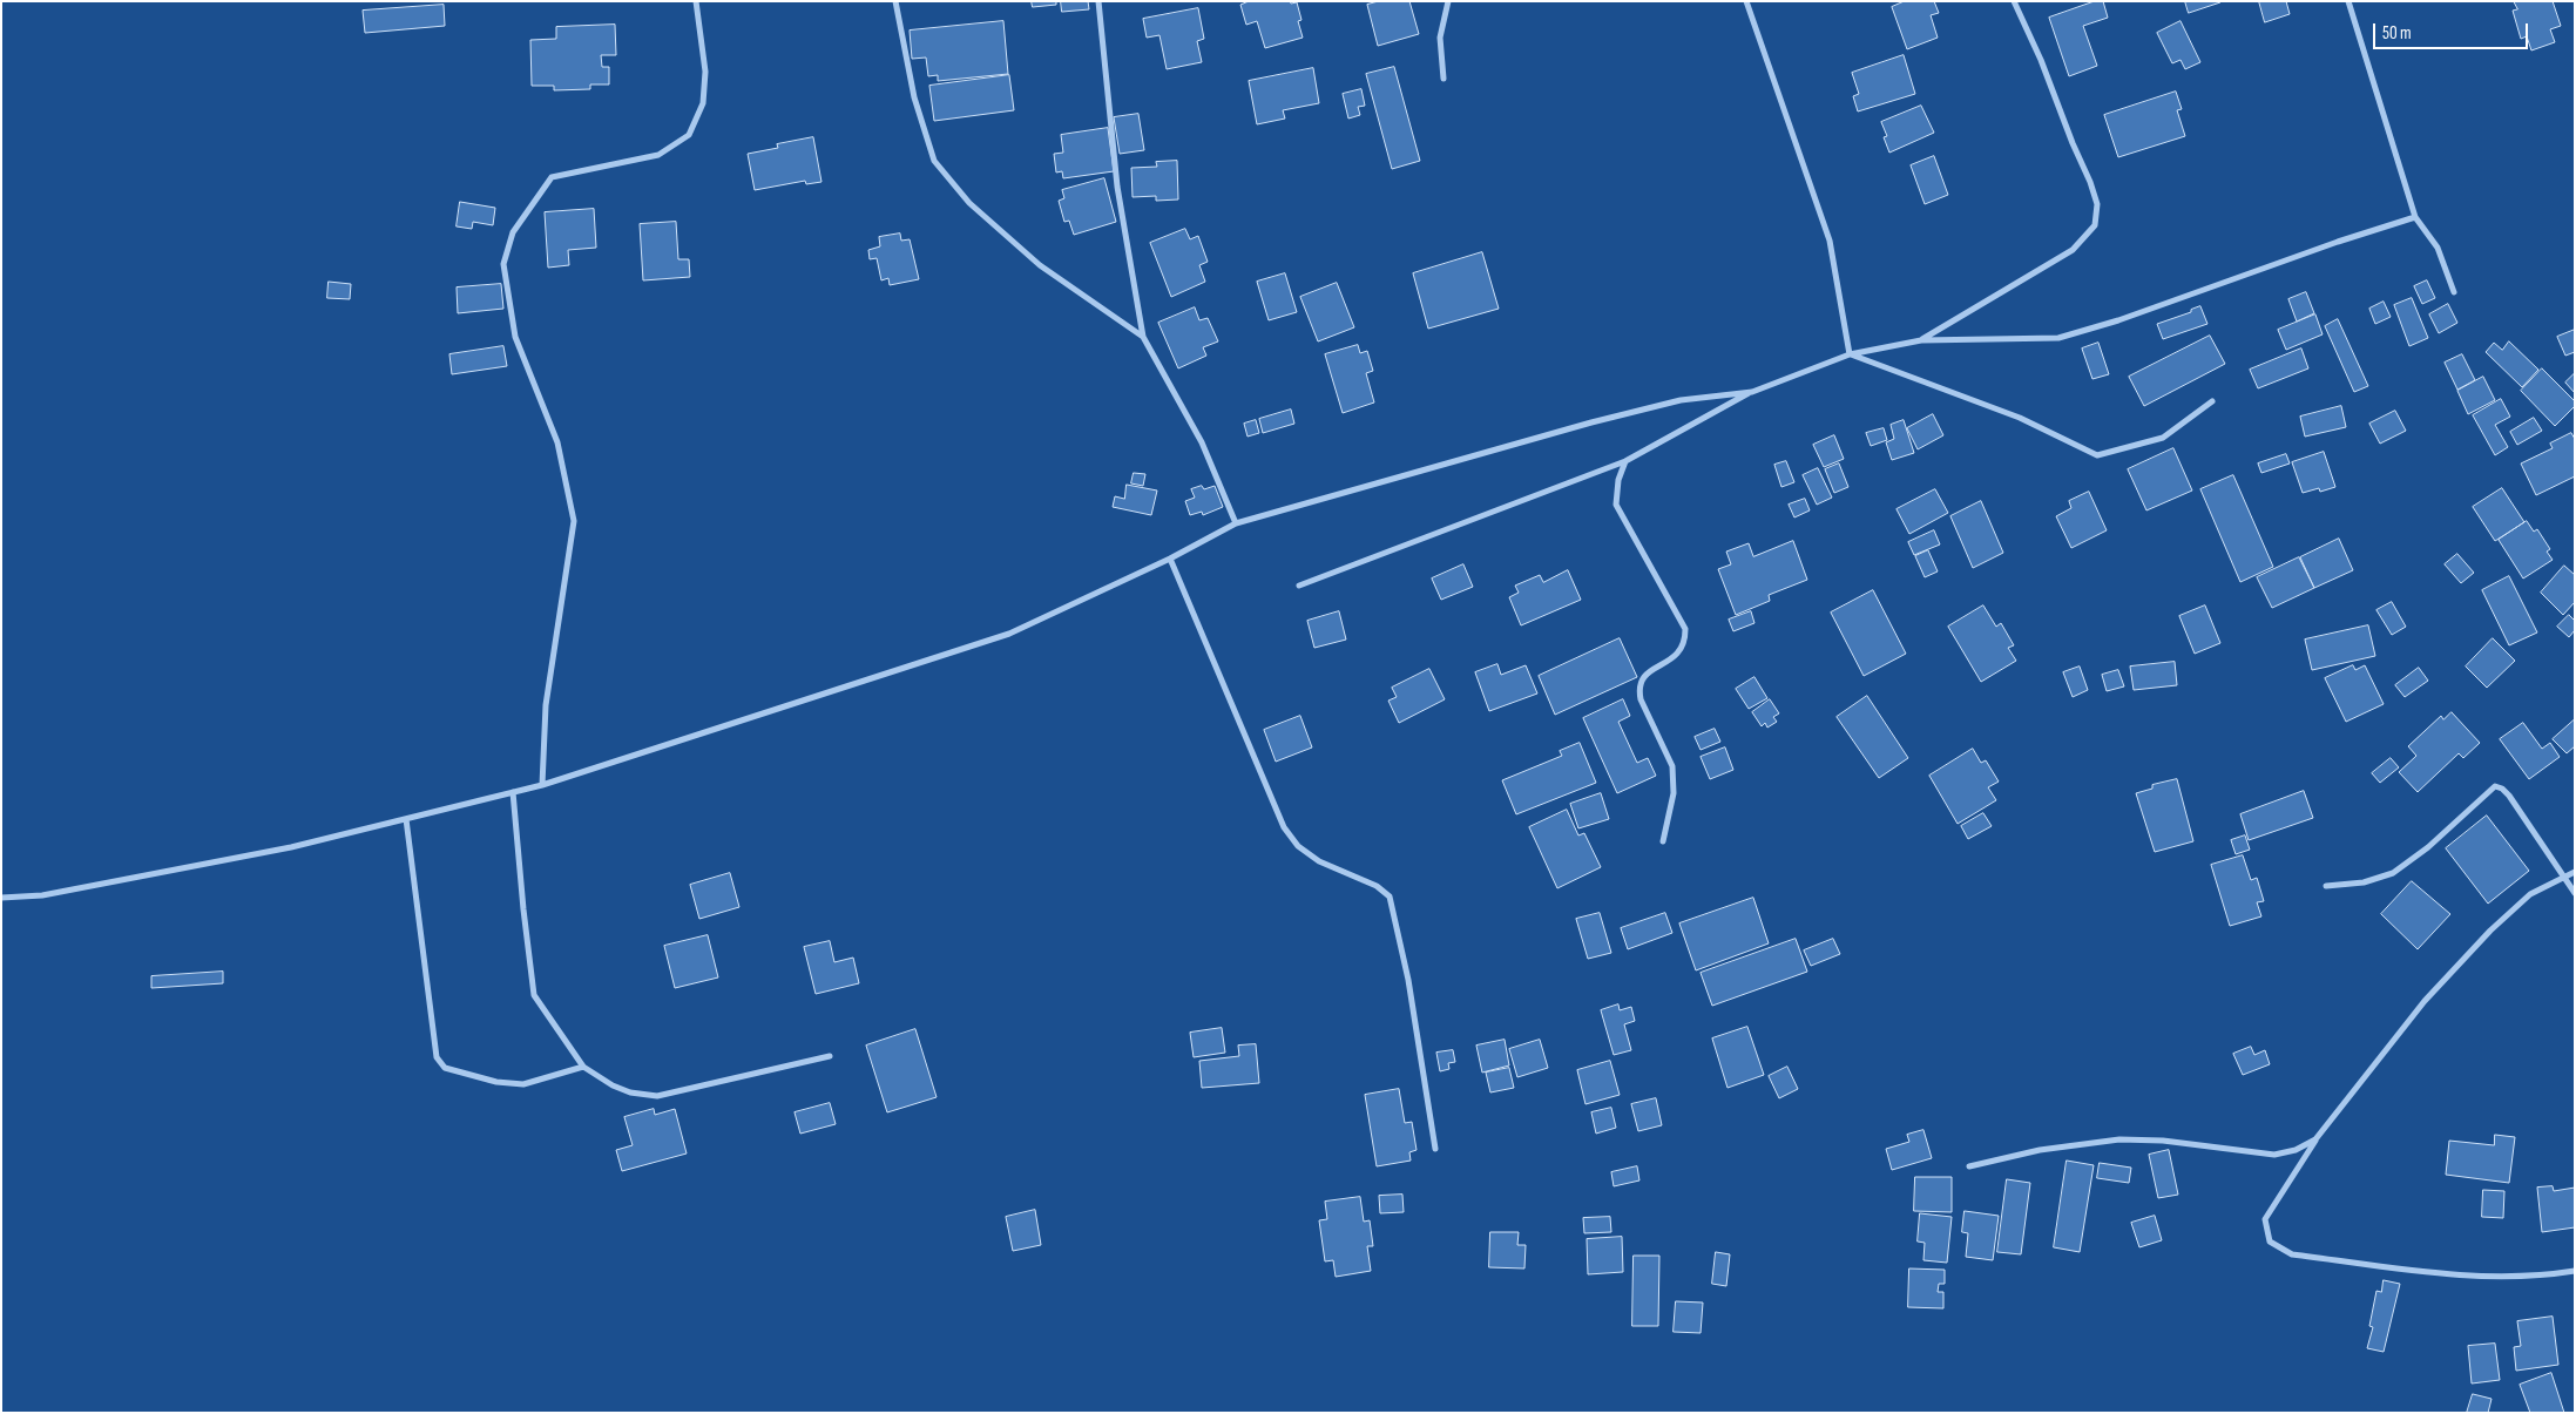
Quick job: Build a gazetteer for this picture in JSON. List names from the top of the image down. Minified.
{"scale_bar":"50 m"}
